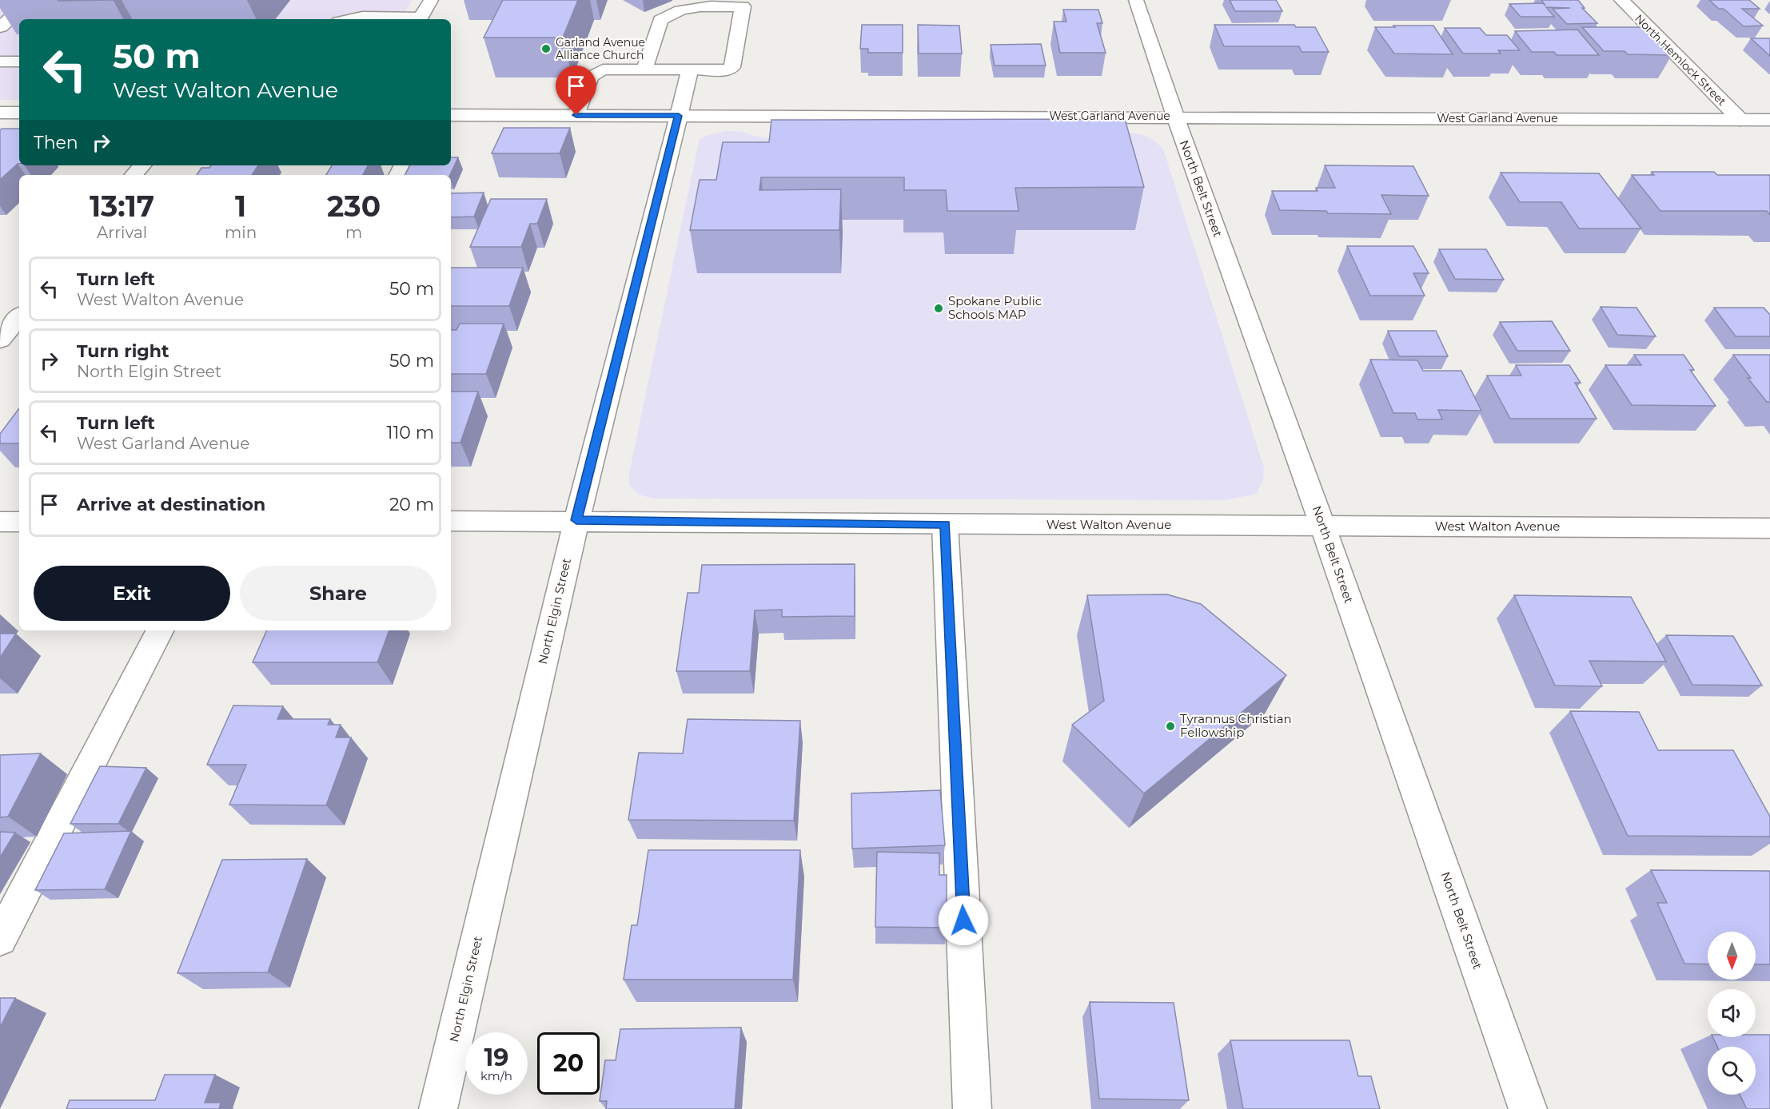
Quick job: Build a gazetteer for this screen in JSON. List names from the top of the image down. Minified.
{"streets":{"street":["North Hemlock Street","West Garland Avenue","North Belt Street","West Walton Avenue","North Elgin Street"]},"crossings":[["North Hemlock Street","West Garland Avenue"],["West Garland Avenue","North Belt Street"],["West Garland Avenue","North Elgin Street"],["North Belt Street","West Walton Avenue"],["West Walton Avenue","North Elgin Street"]],"places":["Garland Avenue Alliance Church","Spokane Public Schools MAP","Tyrannus Christian Fellowship"],"north":"bottom","page":{"turn":["50 m","West Walton Avenue"],"then":"Then","eta":["13:17","Arrival","1","min","230","m"],"list":[{"name":"Turn left","note":"West Walton Avenue","value":"50 m"},{"name":"Turn right","note":"North Elgin Street","value":"50 m"},{"name":"Turn left","note":"West Garland Avenue","value":"110 m"},{"name":"Arrive at destination","value":"20 m"}],"buttons":["Exit","Share"],"speed":"19 km/h","limit":"20"}}
